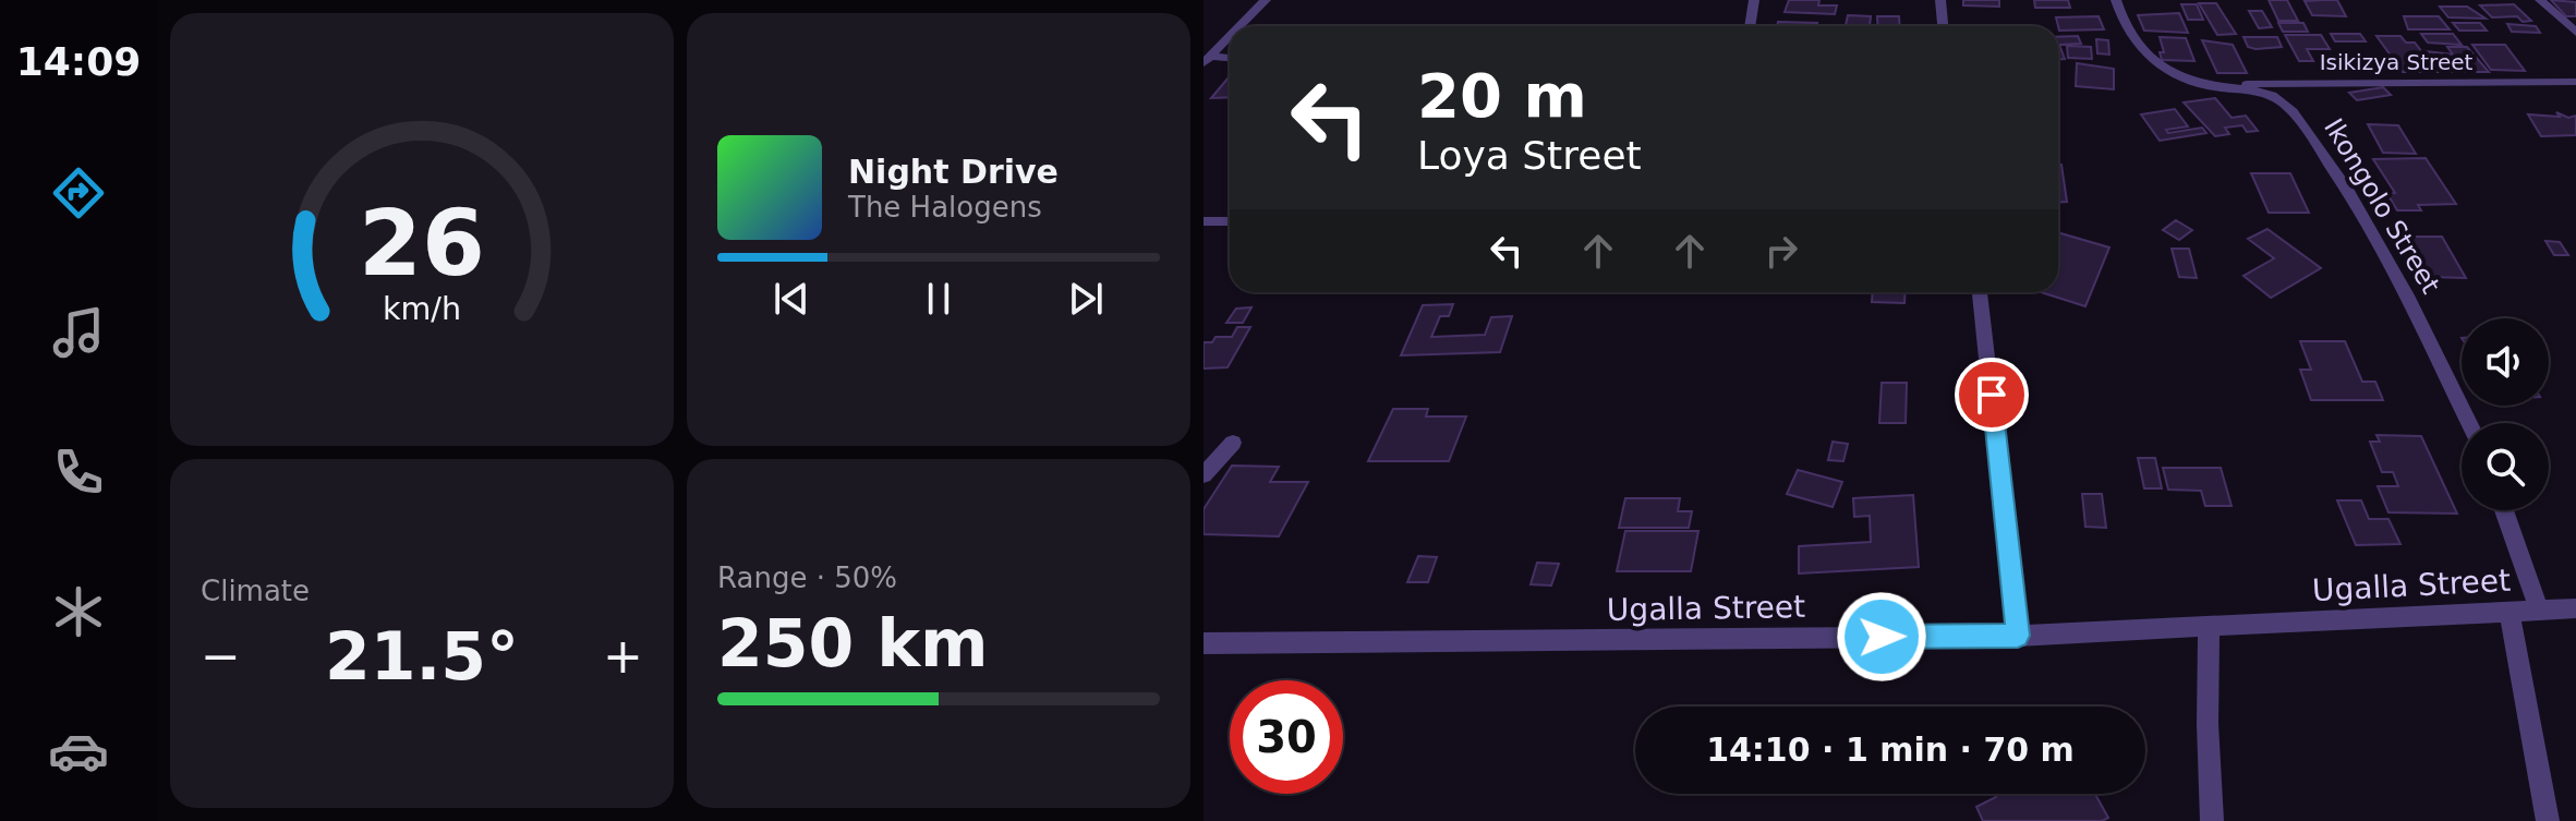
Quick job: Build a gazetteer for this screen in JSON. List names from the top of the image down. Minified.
{"streets":{"street":["Isikizya Street","Ikongolo Street","Ugalla Street"]},"crossings":[["Isikizya Street","Ikongolo Street"]],"page":{"tabs":"14:09","turn":["20 m","Loya Street"],"song":["Night Drive","The Halogens"],"tile":["Climate",["Range · 50%","250 km"]],"heat":["−","21.5°","+"],"limit":"30","trip":"14:10 · 1 min · 70 m","gauge":["26","km/h"]}}
